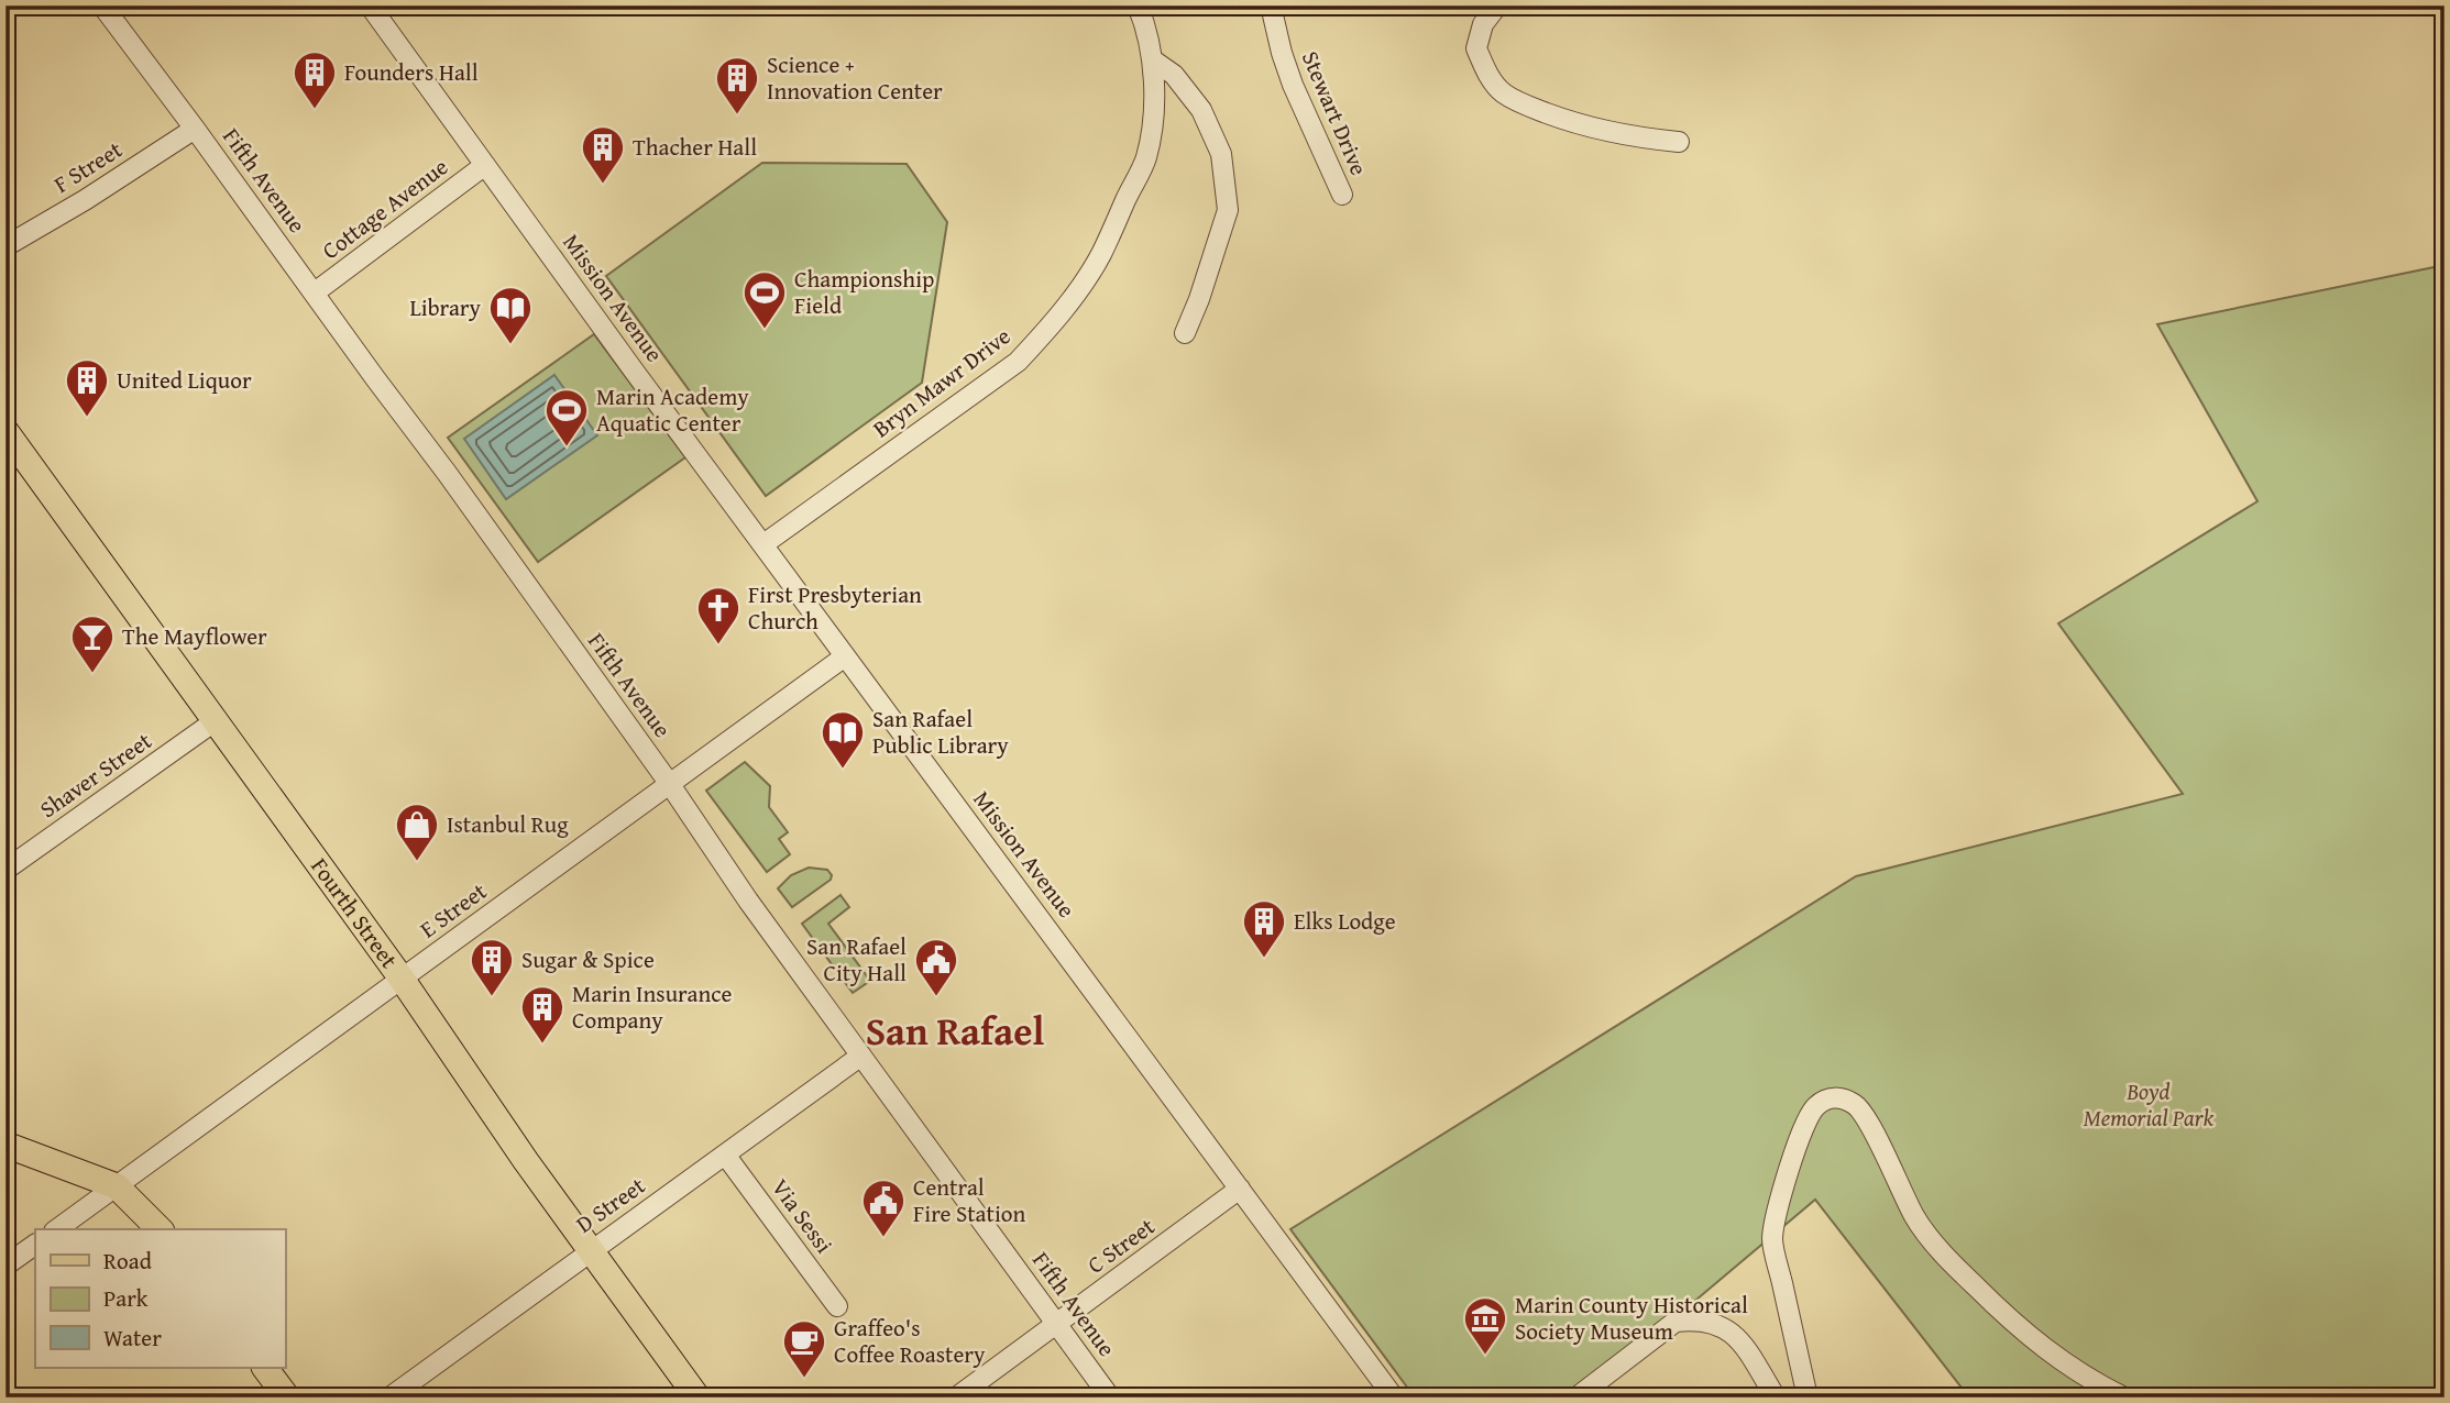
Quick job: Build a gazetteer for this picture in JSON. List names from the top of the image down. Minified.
{"streets":{"main road":["Fourth Street"],"street":["Stewart Drive","F Street","Fifth Avenue","Cottage Avenue","Mission Avenue","Bryn Mawr Drive","Shaver Street","E Street","D Street","Via Sessi","C Street"]},"crossings":[["F Street","Fifth Avenue"],["Fifth Avenue","Cottage Avenue"],["Fifth Avenue","E Street"],["Fifth Avenue","D Street"],["Fifth Avenue","C Street"],["Cottage Avenue","Mission Avenue"],["Mission Avenue","Bryn Mawr Drive"],["Mission Avenue","E Street"],["Mission Avenue","C Street"],["Shaver Street","Fourth Street"],["E Street","Fourth Street"],["Fourth Street","D Street"],["D Street","Via Sessi"]],"districts":["San Rafael"],"parks":["Boyd Memorial Park"],"places":{"building":["Founders Hall","Science + Innovation Center","Thacher Hall","United Liquor","Elks Lodge","Sugar & Spice","Marin Insurance Company"],"sports":["Championship Field","Marin Academy Aquatic Center"],"library":["Library","San Rafael Public Library"],"church":["First Presbyterian Church"],"bar":["The Mayflower"],"shop":["Istanbul Rug"],"public building":["San Rafael City Hall","Central Fire Station"],"museum":["Marin County Historical Society Museum"],"cafe":["Graffeo's Coffee Roastery"]},"legend":["Road","Park","Water"]}
